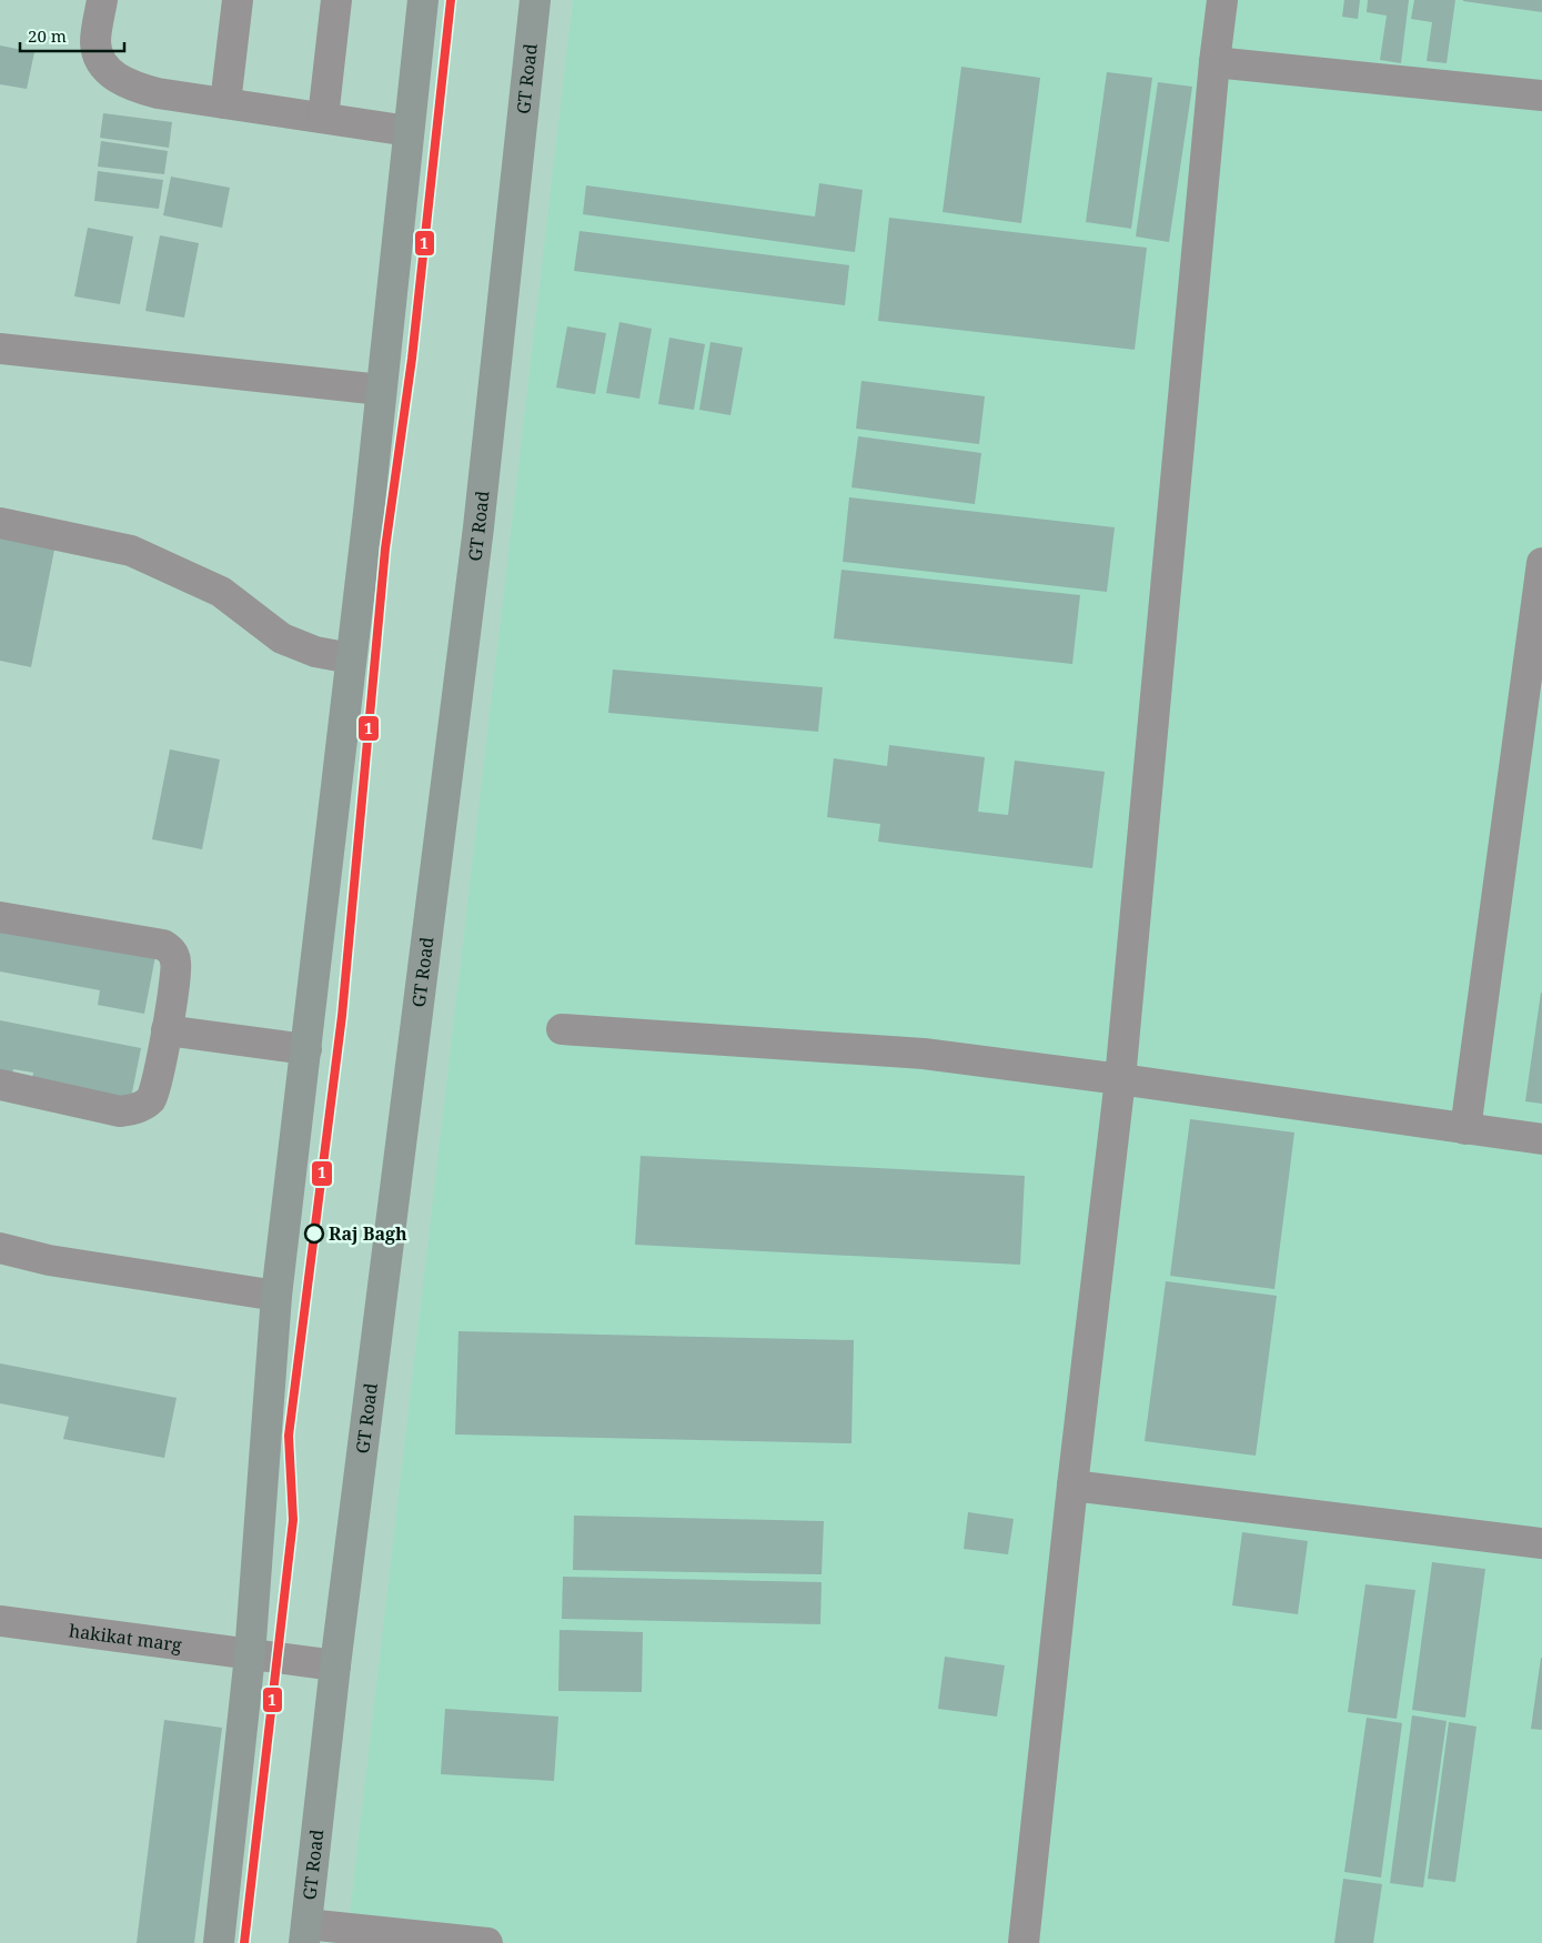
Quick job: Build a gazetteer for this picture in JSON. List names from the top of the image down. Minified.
{"streets":{"highway":["GT Road"],"street":["hakikat marg"]},"crossings":[["GT Road","hakikat marg"]],"places":["Raj Bagh"],"lines":["transit line 1"],"scale_bar":"20 m"}
